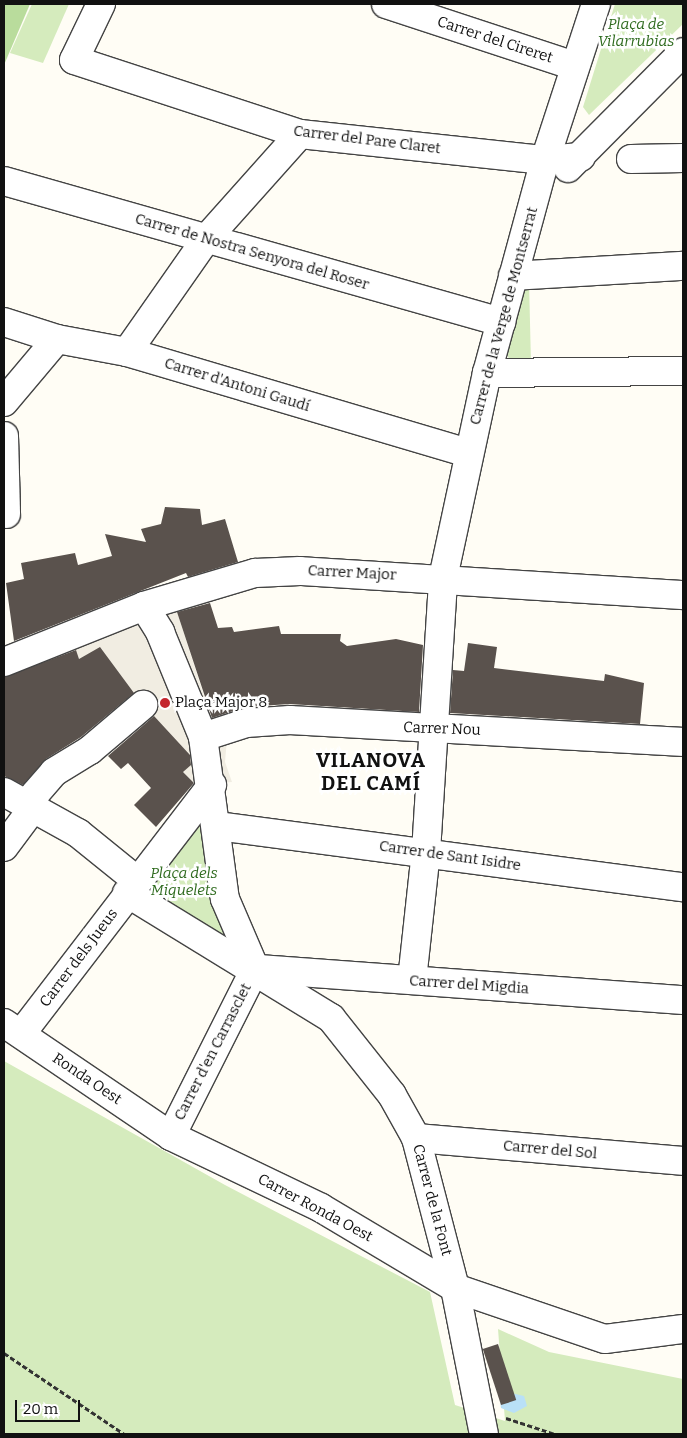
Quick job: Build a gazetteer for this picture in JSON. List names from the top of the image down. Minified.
{"streets":{"street":["Carrer del Cireret","Carrer del Pare Claret","Carrer de Nostra Senyora del Roser","Carrer de la Verge de Montserrat","Carrer d'Antoni Gaudí","Carrer Major","Carrer Nou","Carrer de Sant Isidre","Carrer dels Jueus","Carrer del Migdia","Carrer d'en Carrasclet","Ronda Oest","Carrer del Sol","Carrer de la Font","Carrer Ronda Oest"]},"crossings":[["Carrer del Pare Claret","Carrer de la Verge de Montserrat"],["Carrer de Nostra Senyora del Roser","Carrer de la Verge de Montserrat"],["Carrer de la Verge de Montserrat","Carrer d'Antoni Gaudí"],["Carrer de la Verge de Montserrat","Carrer Major"],["Carrer de la Verge de Montserrat","Carrer Nou"],["Carrer de la Verge de Montserrat","Carrer de Sant Isidre"],["Carrer de la Verge de Montserrat","Carrer del Migdia"],["Carrer dels Jueus","Ronda Oest"],["Carrer dels Jueus","Carrer de la Font"],["Carrer del Migdia","Carrer d'en Carrasclet"],["Carrer del Migdia","Carrer de la Font"],["Carrer d'en Carrasclet","Ronda Oest"],["Carrer d'en Carrasclet","Carrer de la Font"],["Carrer d'en Carrasclet","Carrer Ronda Oest"],["Ronda Oest","Carrer Ronda Oest"],["Carrer del Sol","Carrer de la Font"],["Carrer de la Font","Carrer Ronda Oest"]],"districts":["VILANOVA DEL CAMÍ"],"parks":["Plaça de Vilarrubias","Plaça dels Miquelets"],"places":["Plaça Major 8"],"scale_bar":"20 m"}
